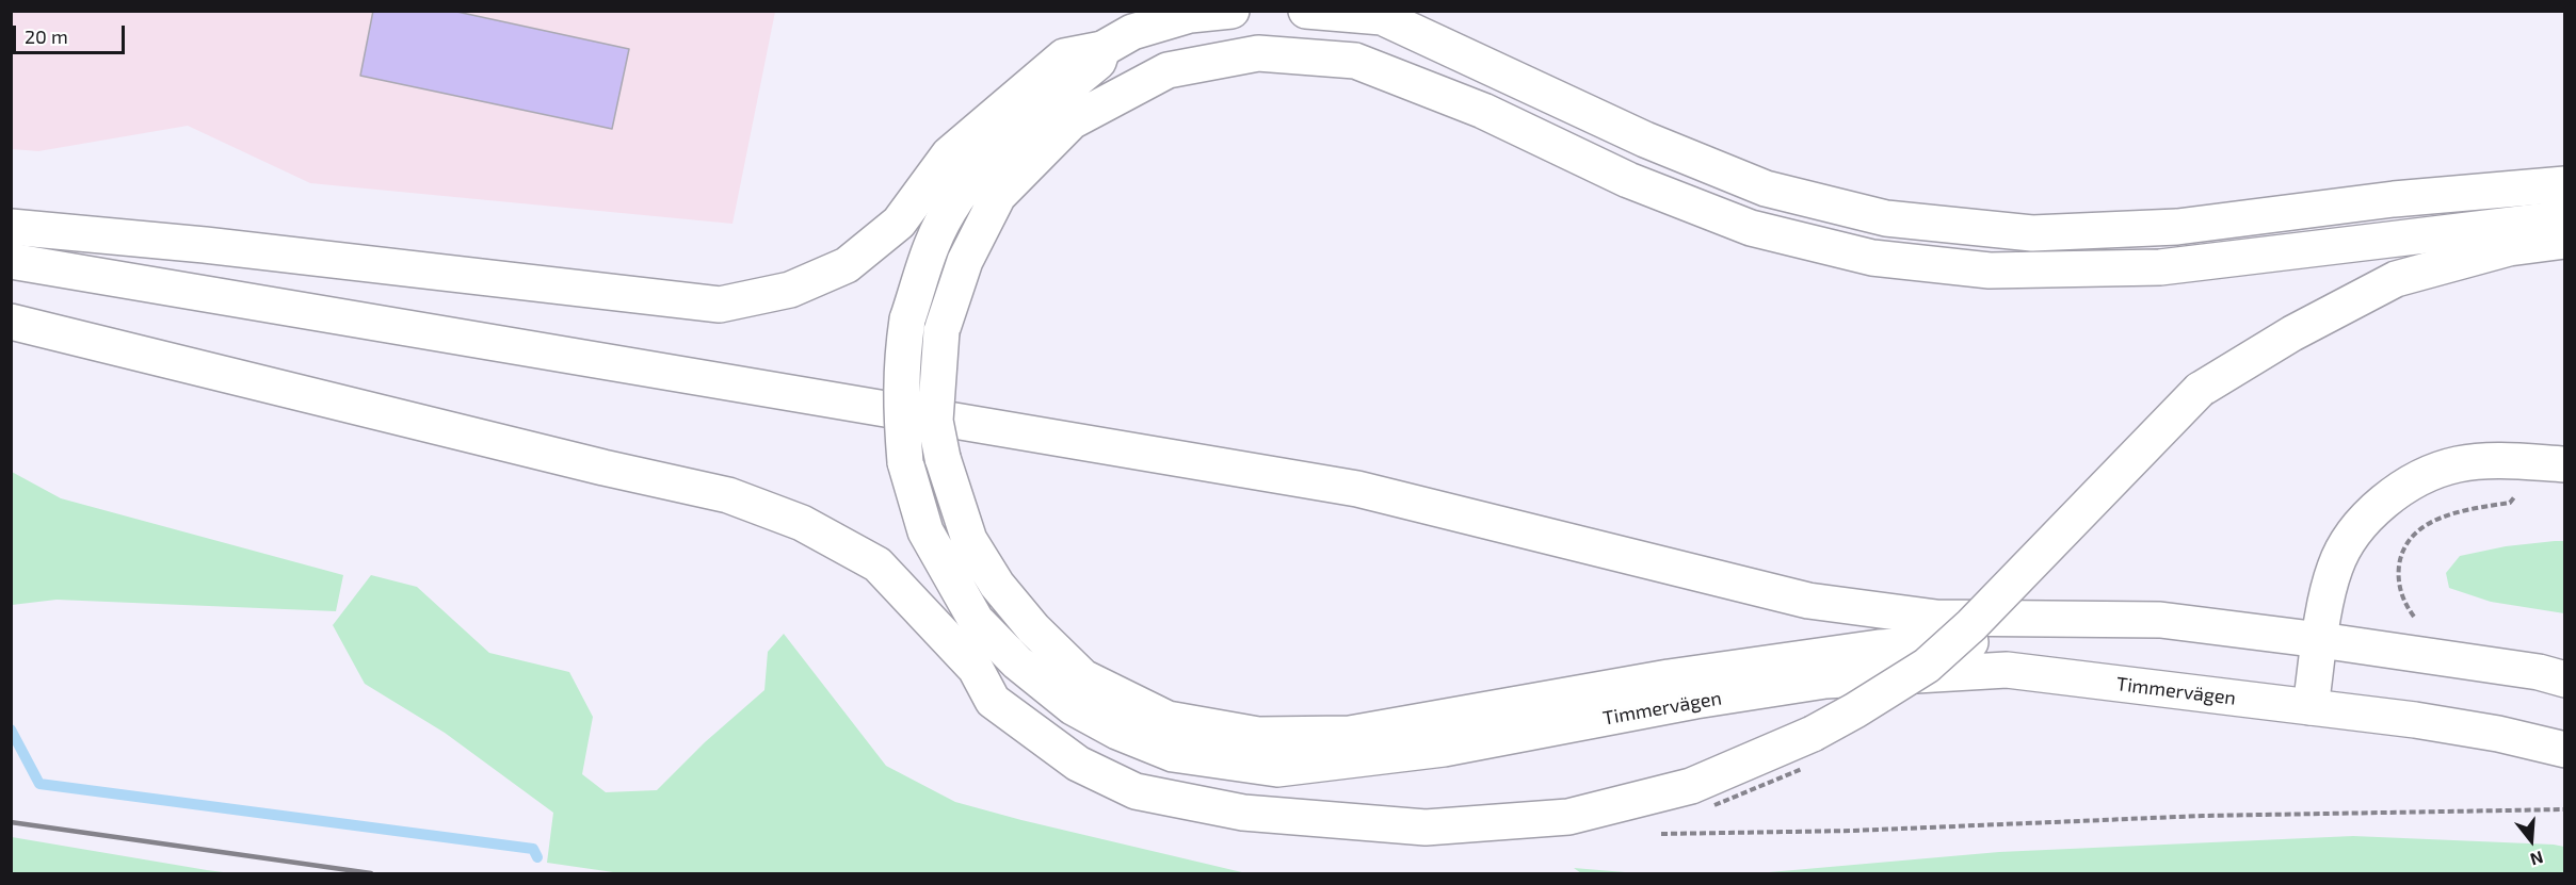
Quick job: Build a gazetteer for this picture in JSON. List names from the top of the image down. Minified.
{"streets":{"main road":["Timmervägen"]},"scale_bar":"20 m","north":"bottom"}
